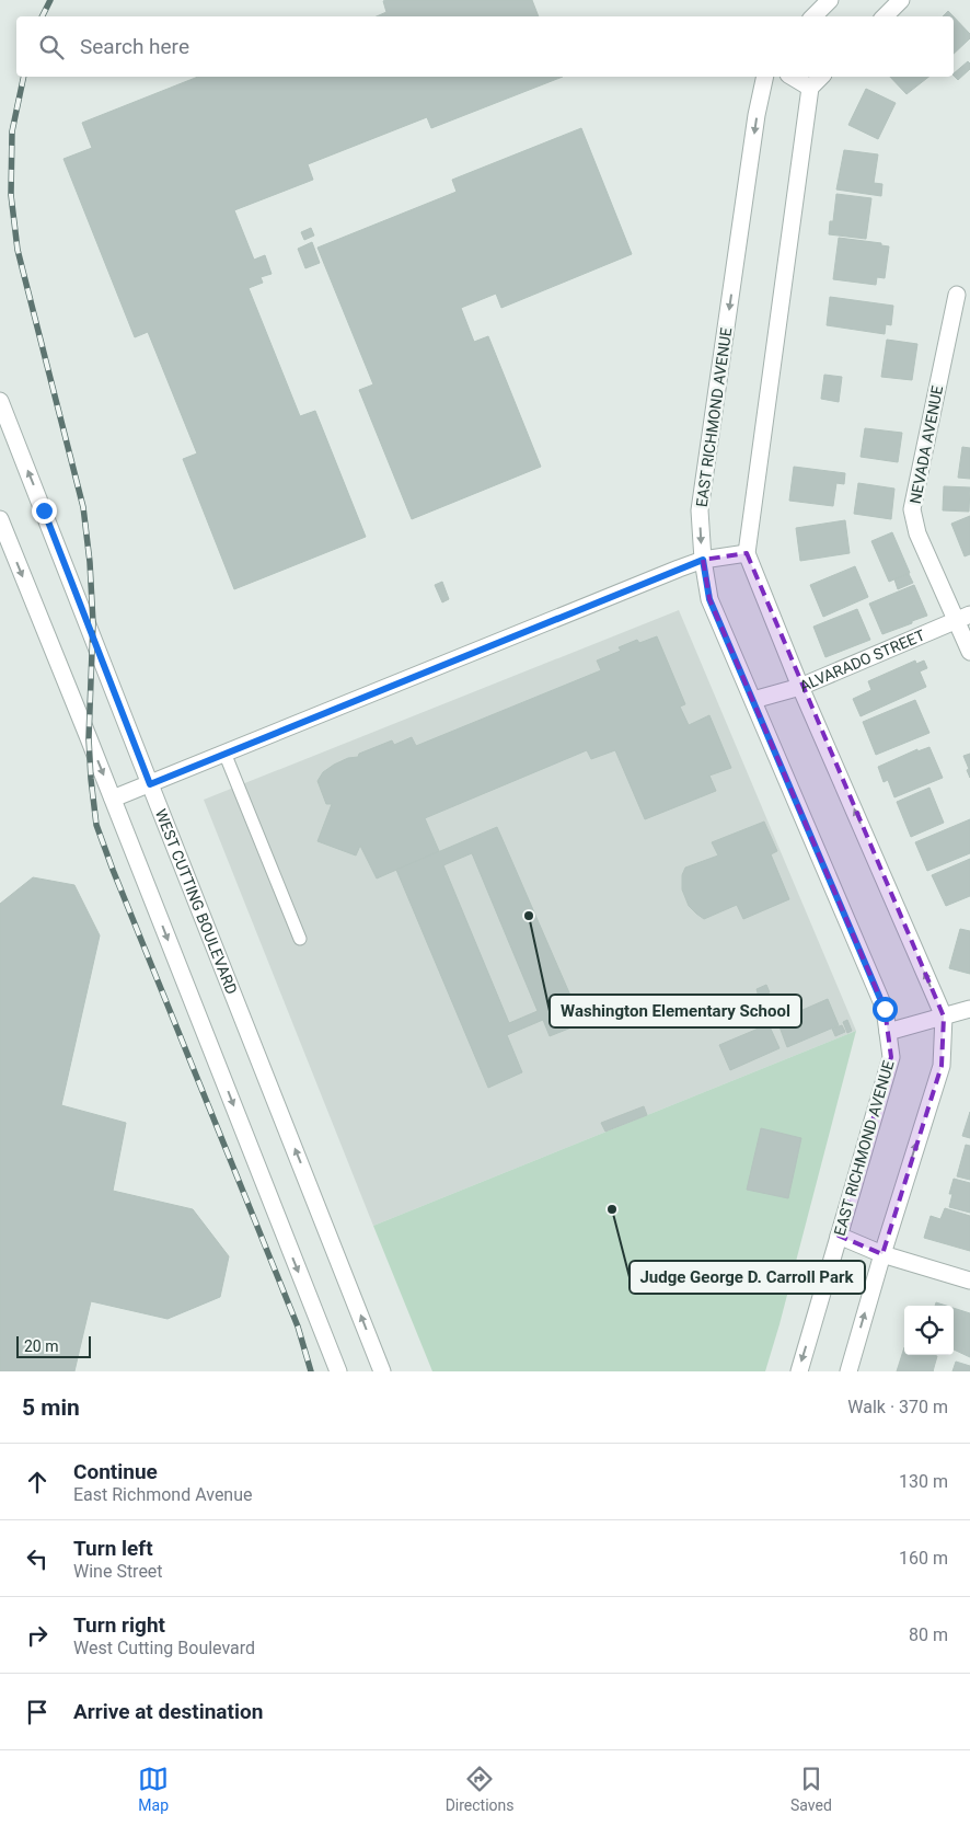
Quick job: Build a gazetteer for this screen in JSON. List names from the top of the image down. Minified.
{"streets":{"street":["EAST RICHMOND AVENUE","NEVADA AVENUE","ALVARADO STREET","WEST CUTTING BOULEVARD"]},"crossings":[["EAST RICHMOND AVENUE","ALVARADO STREET"],["NEVADA AVENUE","ALVARADO STREET"]],"places":["Washington Elementary School","Judge George D. Carroll Park"],"scale_bar":"20 m","page":{"search":"Search here","scale":"20 m","heading":["5 min","Walk · 370 m"],"list":[["Continue","East Richmond Avenue","130 m"],["Turn left","Wine Street","160 m"],["Turn right","West Cutting Boulevard","80 m"],"Arrive at destination"],"nav":["Map","Directions","Saved"]}}
